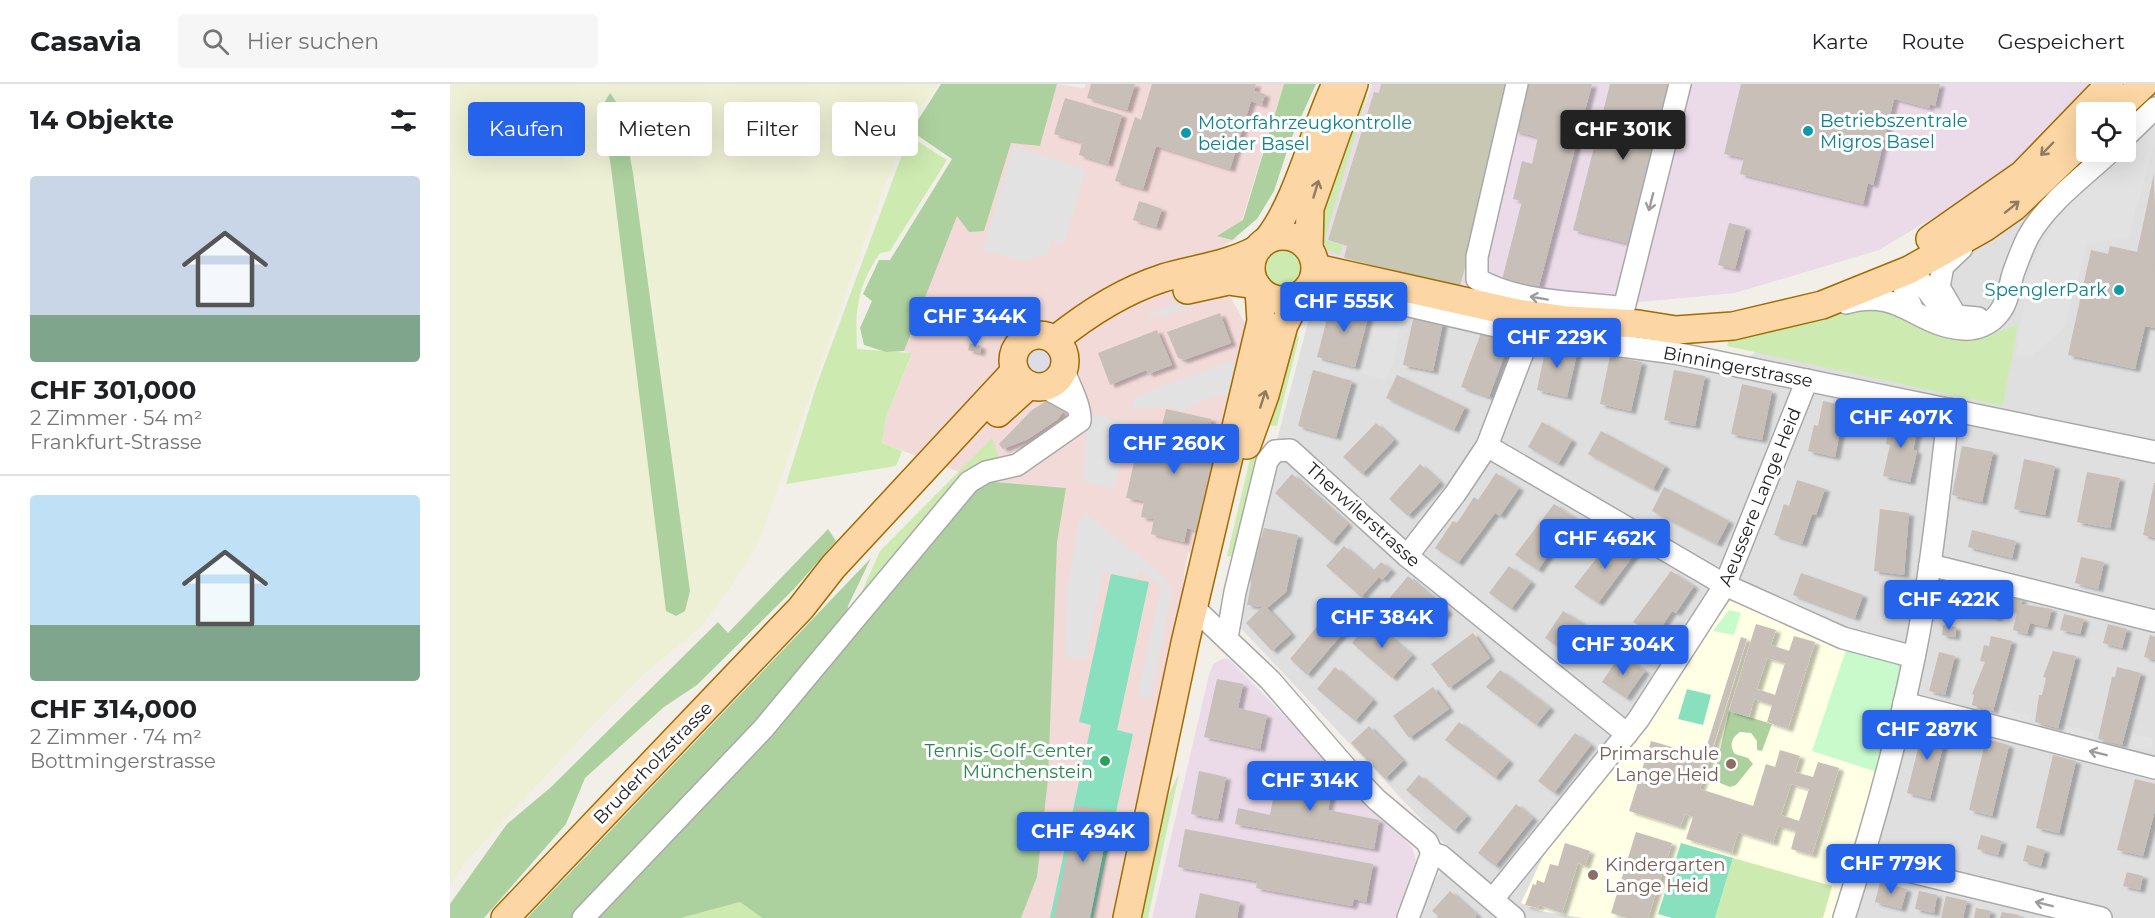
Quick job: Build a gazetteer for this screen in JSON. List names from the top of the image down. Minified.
{"streets":{"main road":["Bruderholzstrasse"],"street":["Binningerstrasse","Aeussere Lange Heid","Therwilerstrasse"]},"crossings":[["Binningerstrasse","Aeussere Lange Heid"],["Aeussere Lange Heid","Therwilerstrasse"]],"places":["Betriebszentrale Migros Basel","Motorfahrzeugkontrolle beider Basel","SpenglerPark","Tennis-Golf-Center Münchenstein","Primarschule Lange Heid","Kindergarten Lange Heid"],"page":{"header":"Casavia","search":"Hier suchen","nav":["Karte","Route","Gespeichert"],"heading":"14 Objekte","chip":["Kaufen","Mieten","Filter","Neu"],"price":["CHF 301K","CHF 555K","CHF 344K","CHF 229K","CHF 407K","CHF 260K","CHF 462K","CHF 422K","CHF 384K","CHF 304K","CHF 287K","CHF 314K","CHF 494K","CHF 779K"],"list":[{"name":"CHF 301,000","note":"2 Zimmer · 54 m² · Frankfurt-Strasse"},{"name":"CHF 314,000","note":"2 Zimmer · 74 m² · Bottmingerstrasse"}]}}
